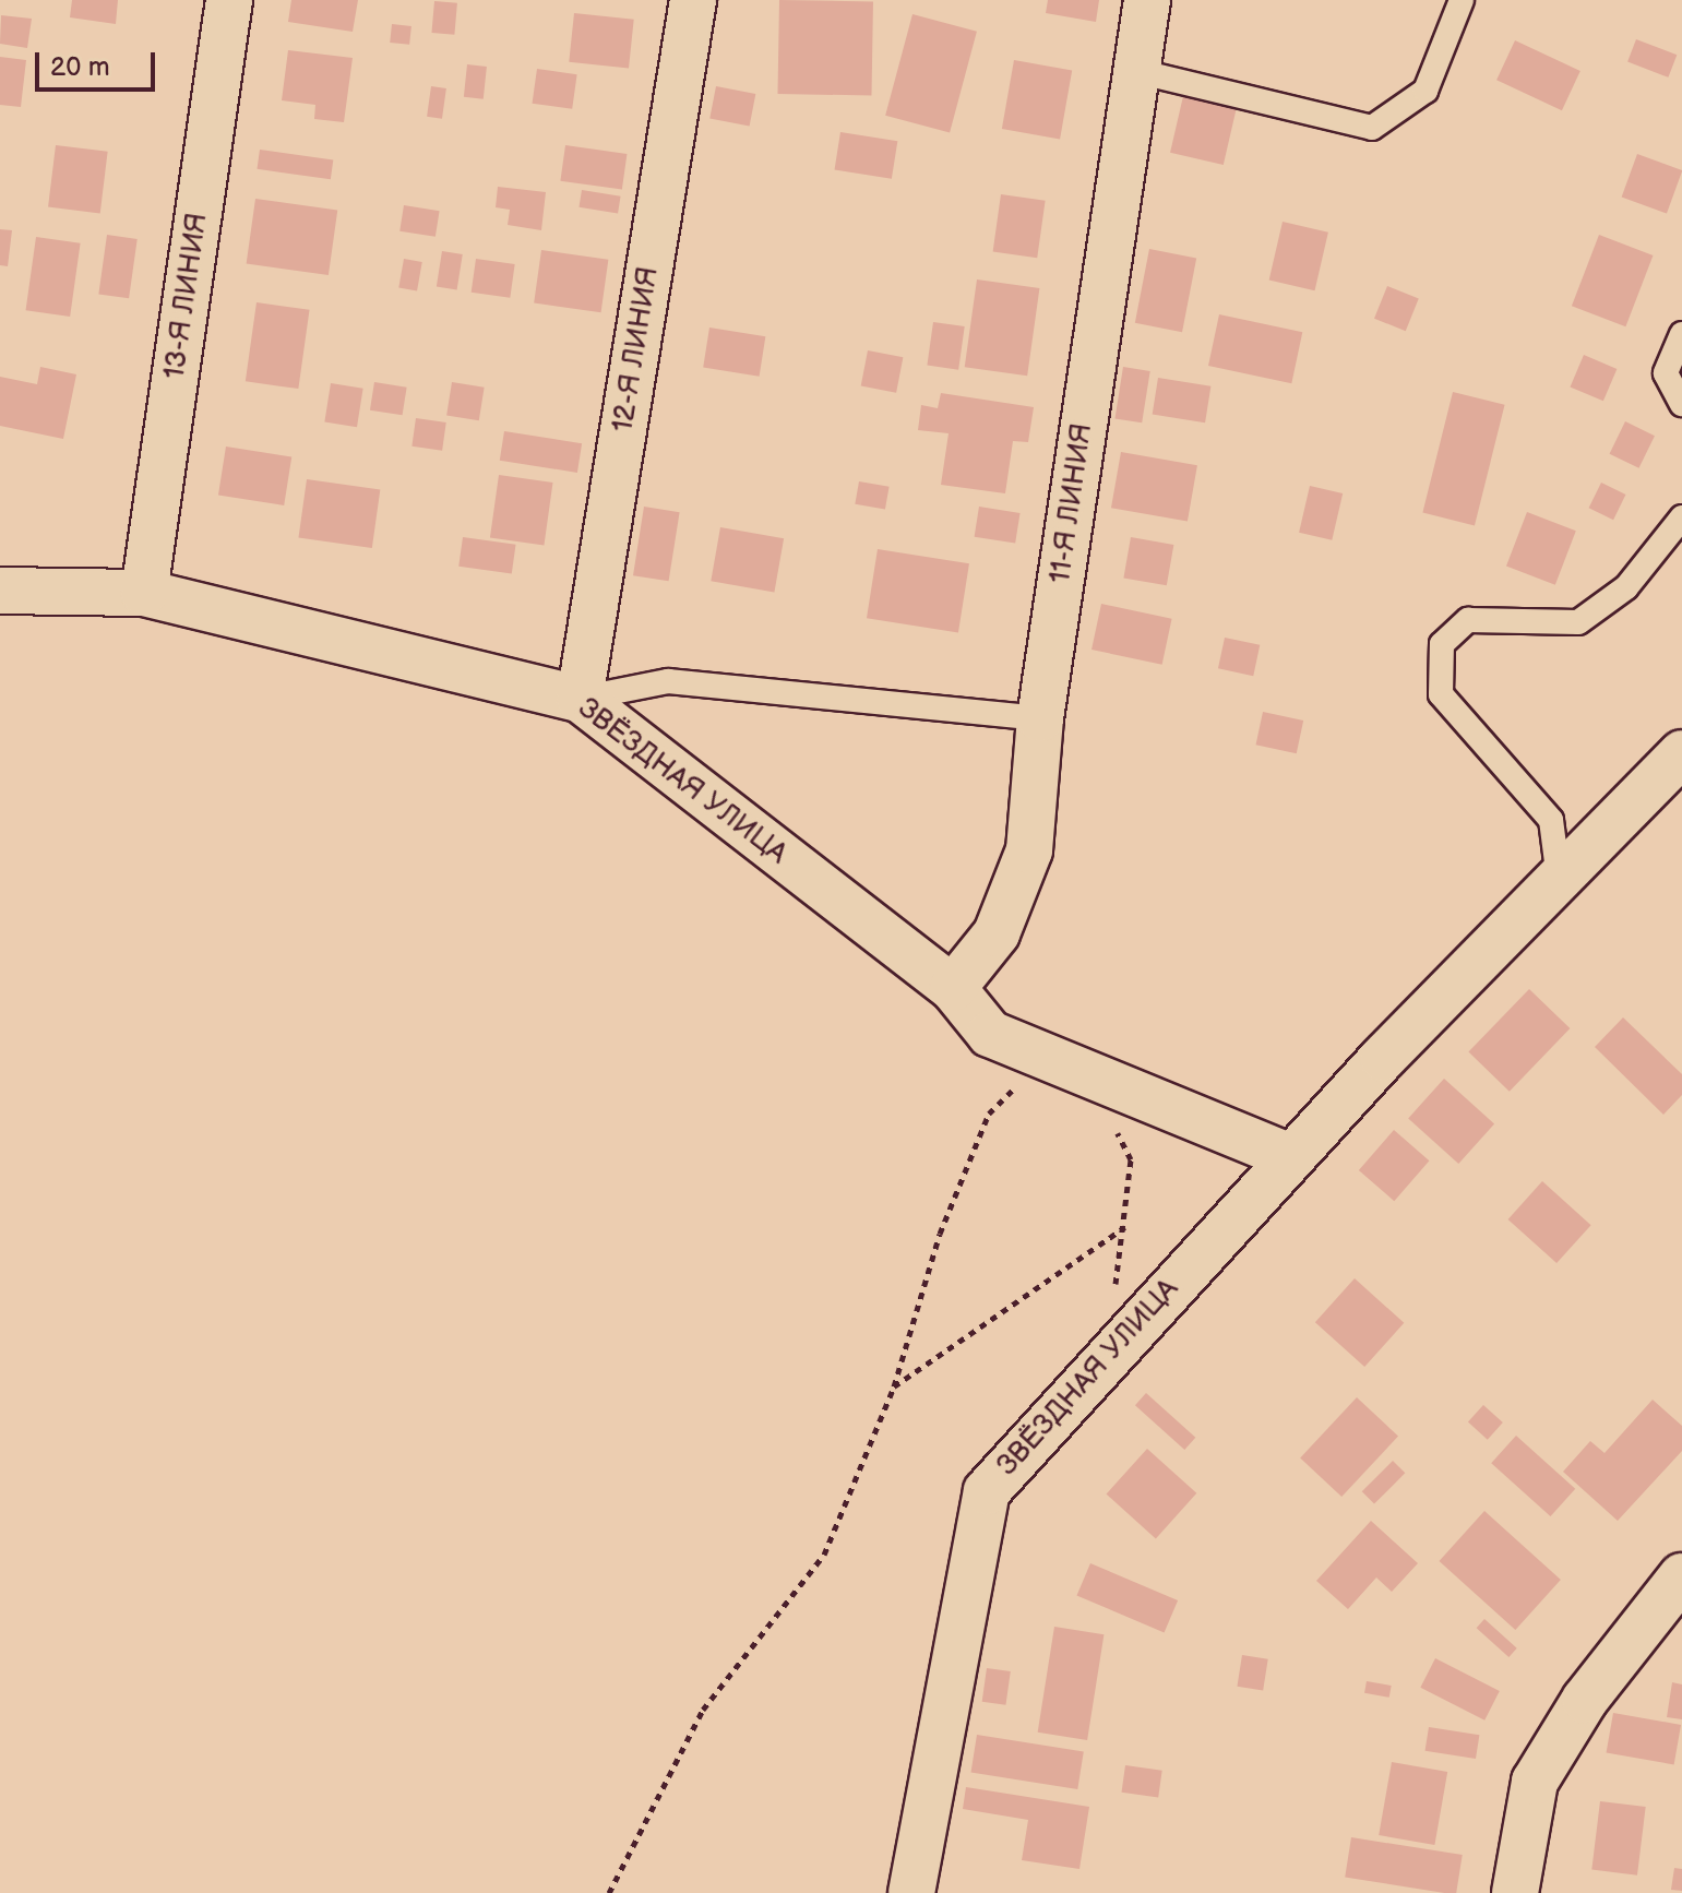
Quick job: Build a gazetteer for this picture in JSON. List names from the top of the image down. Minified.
{"streets":{"street":["13-Я ЛИНИЯ","12-Я ЛИНИЯ","11-Я ЛИНИЯ","ЗВЁЗДНАЯ УЛИЦА"]},"crossings":[["13-Я ЛИНИЯ","ЗВЁЗДНАЯ УЛИЦА"],["12-Я ЛИНИЯ","ЗВЁЗДНАЯ УЛИЦА"],["11-Я ЛИНИЯ","ЗВЁЗДНАЯ УЛИЦА"]],"scale_bar":"20 m"}
